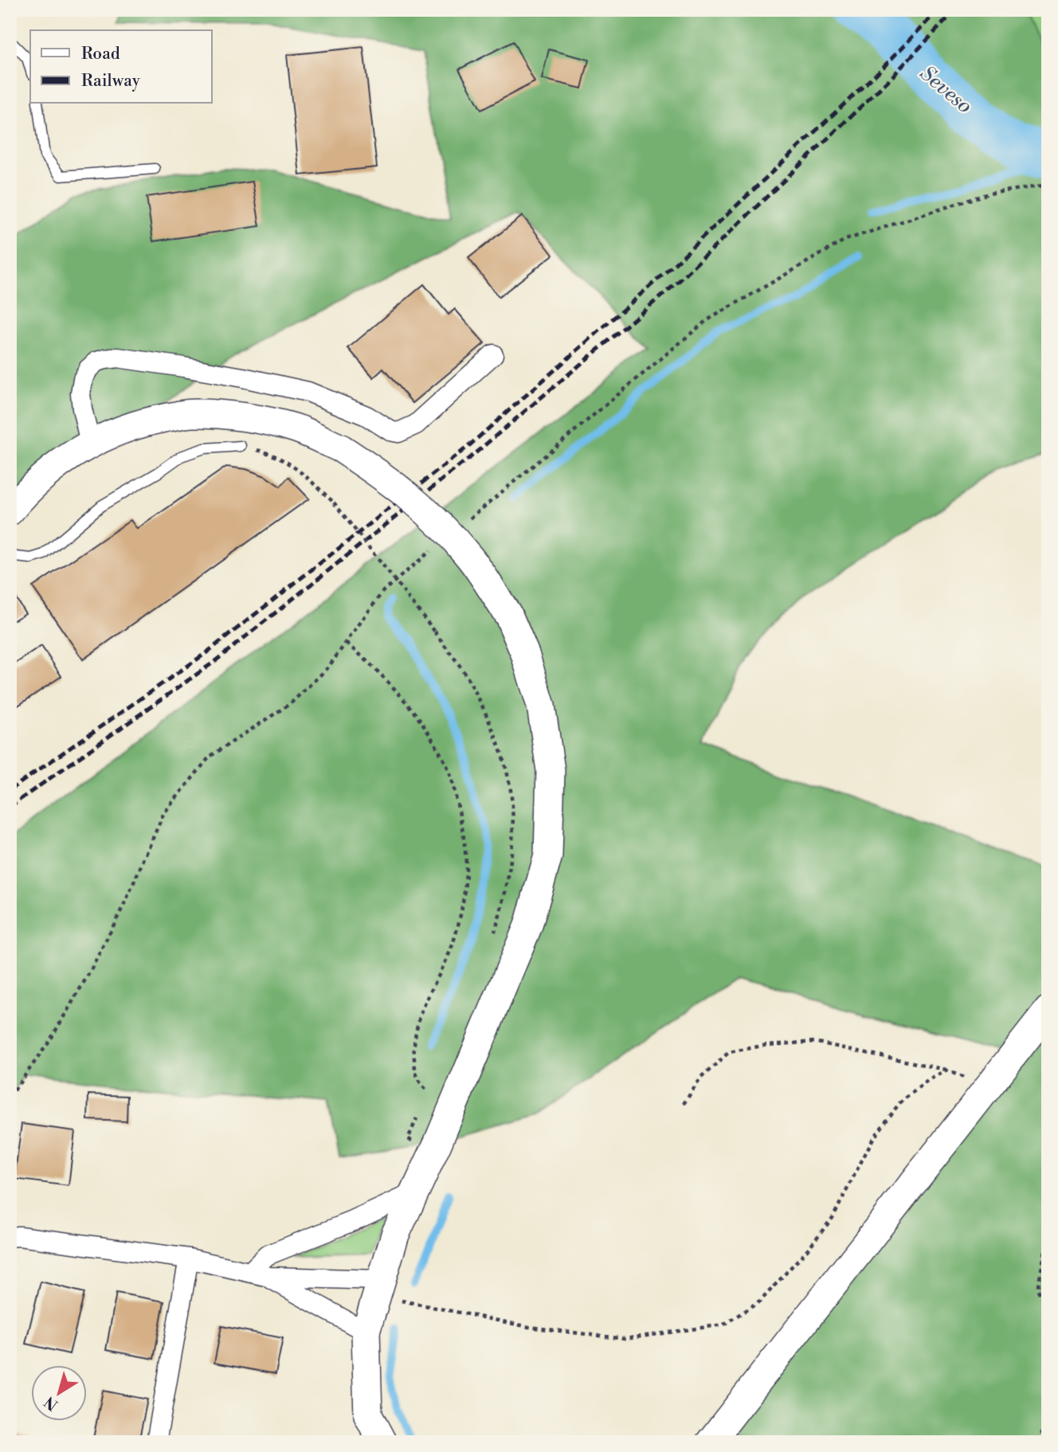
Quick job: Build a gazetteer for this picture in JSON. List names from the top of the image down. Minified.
{"water":["Seveso"],"legend":["Road","Railway"],"north":"bottom left"}
